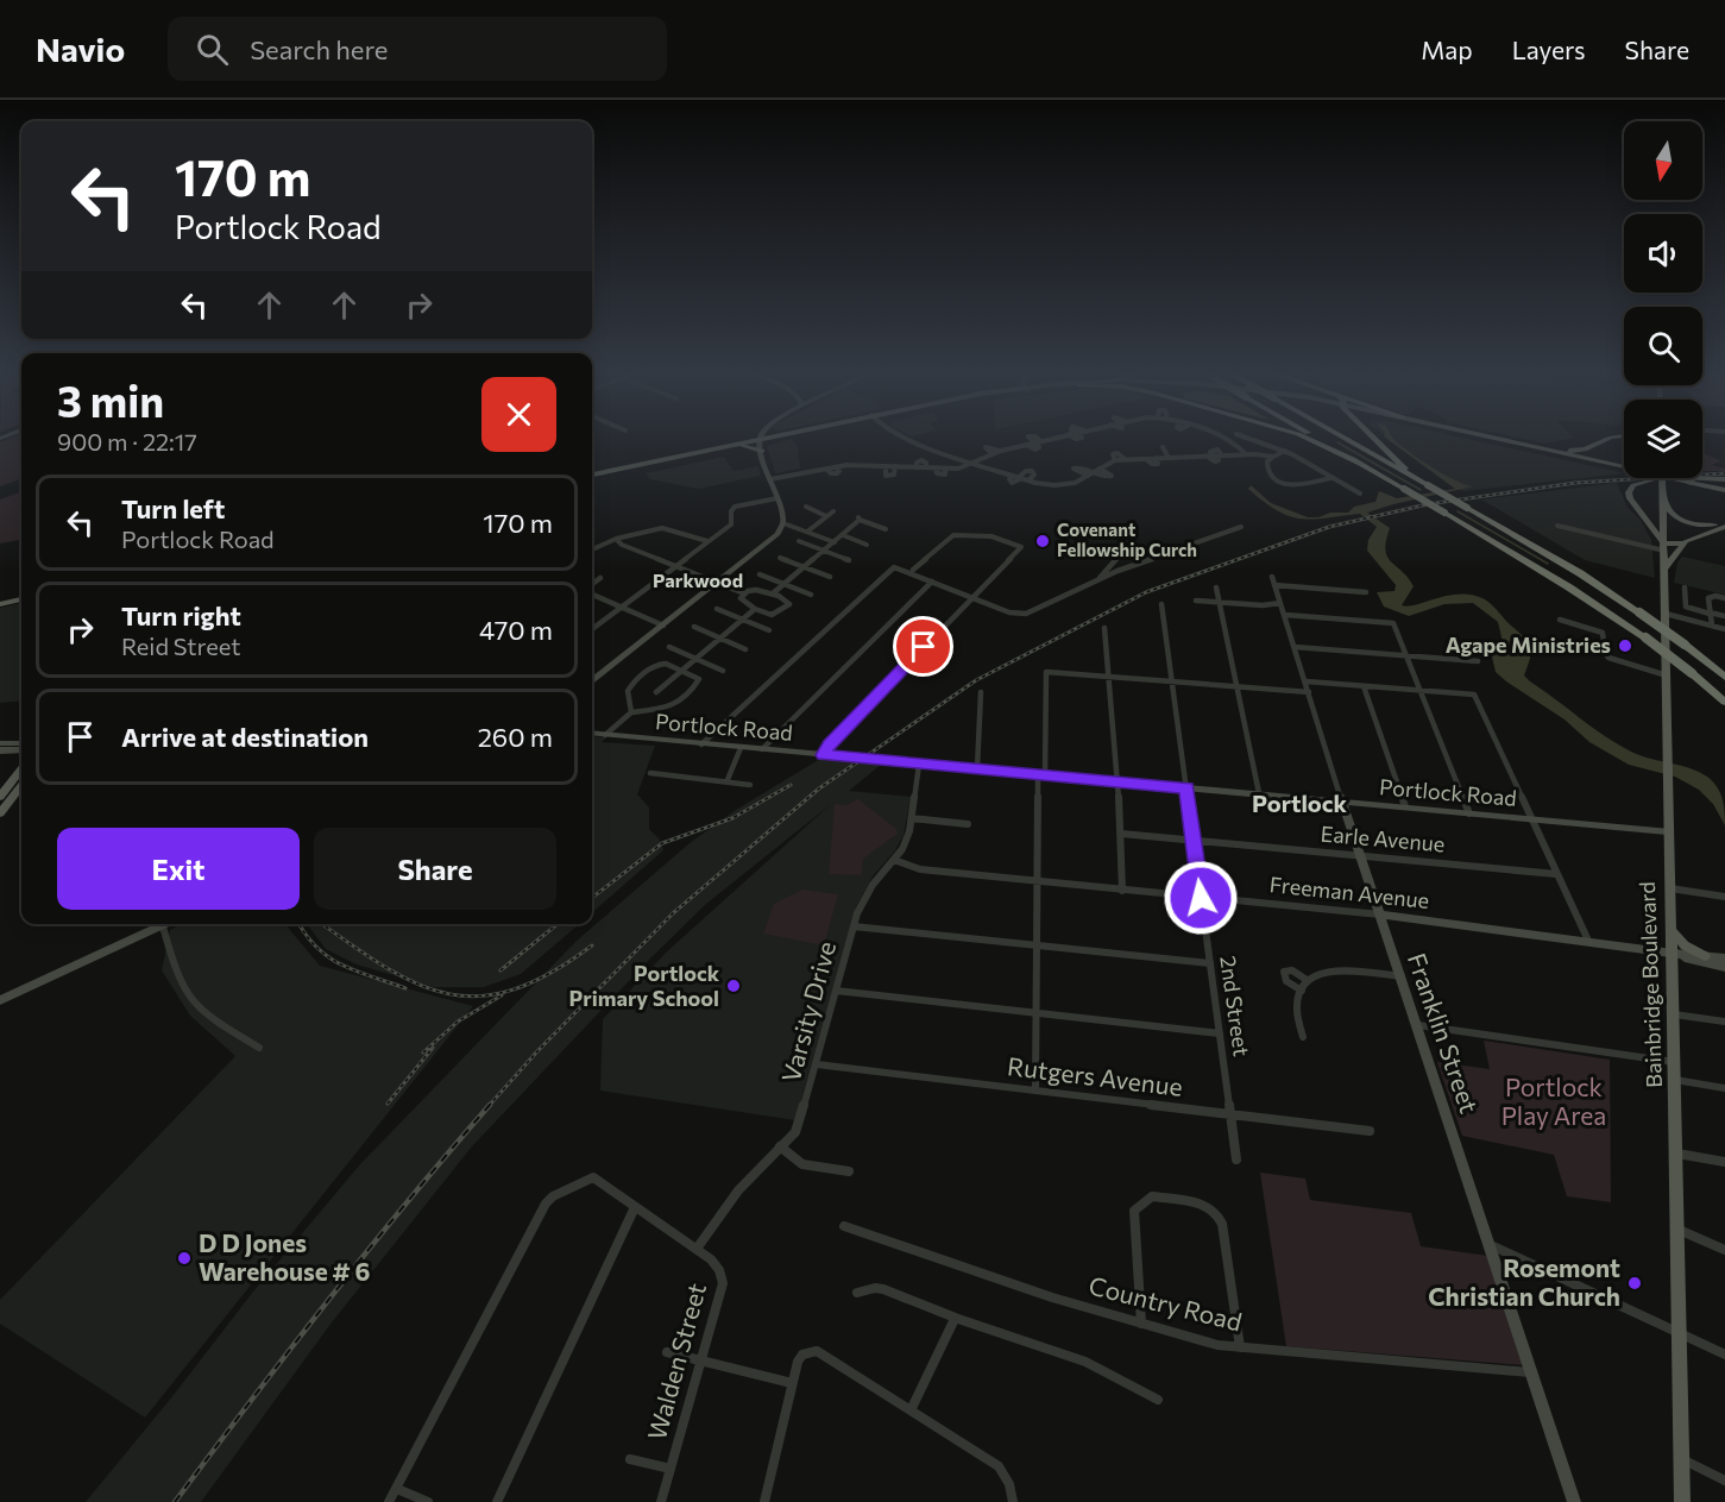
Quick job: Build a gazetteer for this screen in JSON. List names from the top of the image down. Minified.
{"streets":{"main road":["Portlock Road","Freeman Avenue","Bainbridge Boulevard","Franklin Street"],"street":["Earle Avenue","2nd Street","Varsity Drive","Rutgers Avenue","Country Road","Walden Street"]},"crossings":[["Portlock Road","Bainbridge Boulevard"],["Portlock Road","2nd Street"],["Portlock Road","Varsity Drive"],["Portlock Road","Franklin Street"],["Earle Avenue","2nd Street"],["Earle Avenue","Franklin Street"],["Freeman Avenue","Bainbridge Boulevard"],["Freeman Avenue","2nd Street"],["Freeman Avenue","Varsity Drive"],["Freeman Avenue","Franklin Street"],["2nd Street","Rutgers Avenue"],["Varsity Drive","Rutgers Avenue"],["Varsity Drive","Walden Street"],["Franklin Street","Country Road"]],"districts":["Parkwood","Portlock"],"parks":["Portlock Play Area"],"places":["Covenant Fellowship Curch","Agape Ministries","Portlock Primary School","D D Jones Warehouse # 6","Rosemont Christian Church"],"north":"bottom","page":{"header":"Navio","search":"Search here","nav":["Map","Layers","Share"],"turn":["170 m","Portlock Road"],"heading":["3 min","900 m · 22:17"],"list":[{"name":"Turn left","note":"Portlock Road","value":"170 m"},{"name":"Turn right","note":"Reid Street","value":"470 m"},{"name":"Arrive at destination","value":"260 m"}],"buttons":["Exit","Share"]}}
